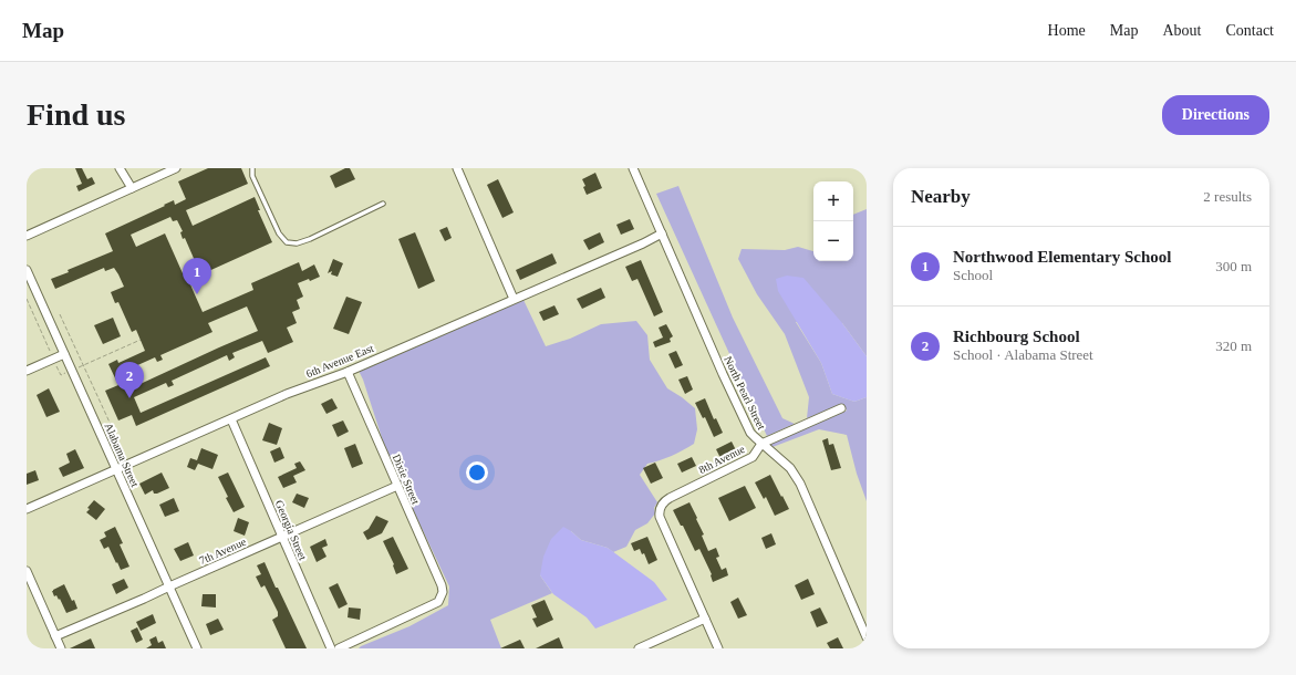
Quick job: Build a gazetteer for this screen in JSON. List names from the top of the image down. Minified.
{"streets":{"street":["6th Avenue East","North Pearl Street","Alabama Street","8th Avenue","Dixie Street","Georgia Street","7th Avenue"]},"crossings":[["6th Avenue East","North Pearl Street"],["6th Avenue East","Alabama Street"],["6th Avenue East","Dixie Street"],["6th Avenue East","Georgia Street"],["North Pearl Street","8th Avenue"],["Alabama Street","7th Avenue"],["Dixie Street","7th Avenue"],["Georgia Street","7th Avenue"]],"page":{"header":"Map","nav":["Home","Map","About","Contact"],"buttons":"Directions","title":"Find us","heading":["Nearby","2 results"],"map_buttons":["+","−"],"list":[{"mark":"1","name":"Northwood Elementary School","note":"School","value":"300 m"},{"mark":"2","name":"Richbourg School","note":"School · Alabama Street","value":"320 m"}],"pins":["1","2"]}}
